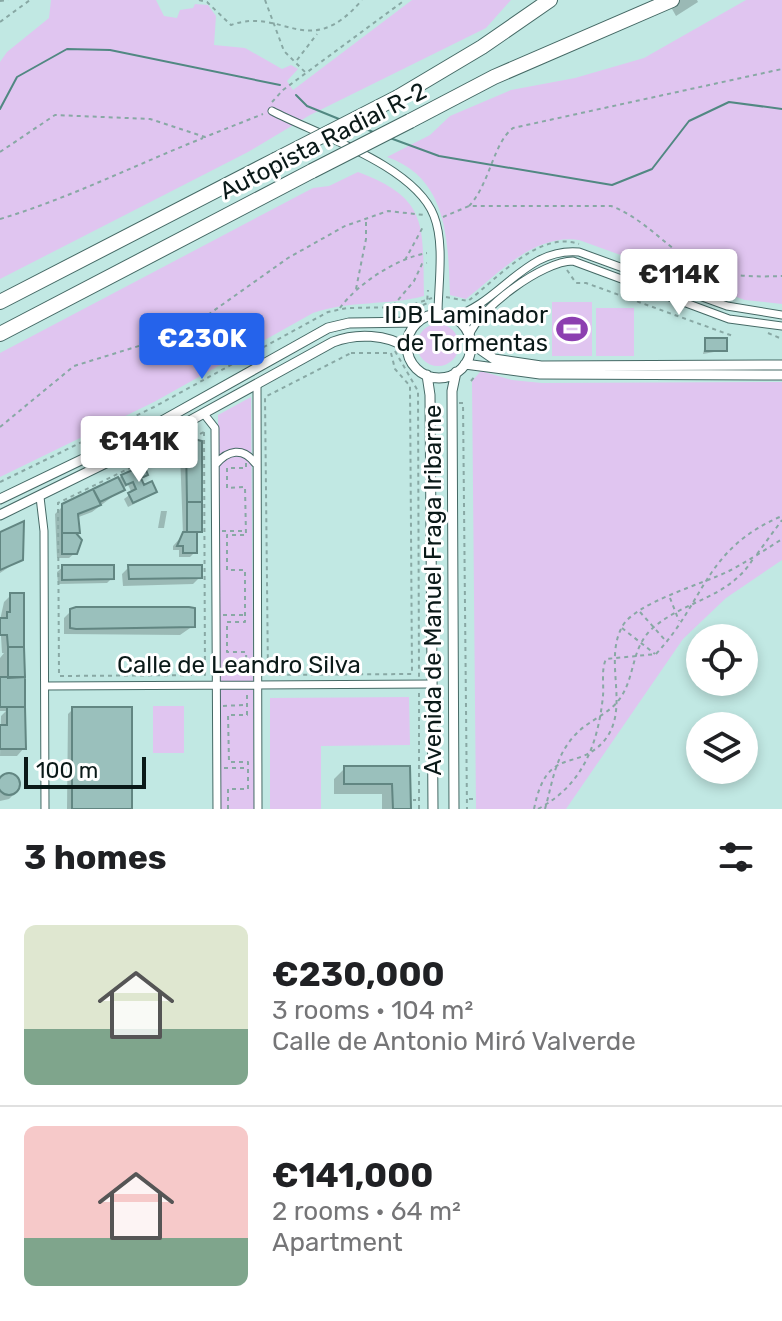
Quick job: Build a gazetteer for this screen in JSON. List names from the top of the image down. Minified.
{"streets":{"highway":["Autopista Radial R-2"],"street":["Avenida de Manuel Fraga Iribarne","Calle de Leandro Silva"]},"crossings":[["Avenida de Manuel Fraga Iribarne","Calle de Leandro Silva"]],"places":{"sports":["IDB Laminador de Tormentas"]},"scale_bar":"100 m","page":{"price":["€114K","€230K","€141K"],"scale":"100 m","heading":"3 homes","list":[{"name":"€230,000","note":"3 rooms · 104 m² · Calle de Antonio Miró Valverde"},{"name":"€141,000","note":"2 rooms · 64 m² · Apartment"}]}}
